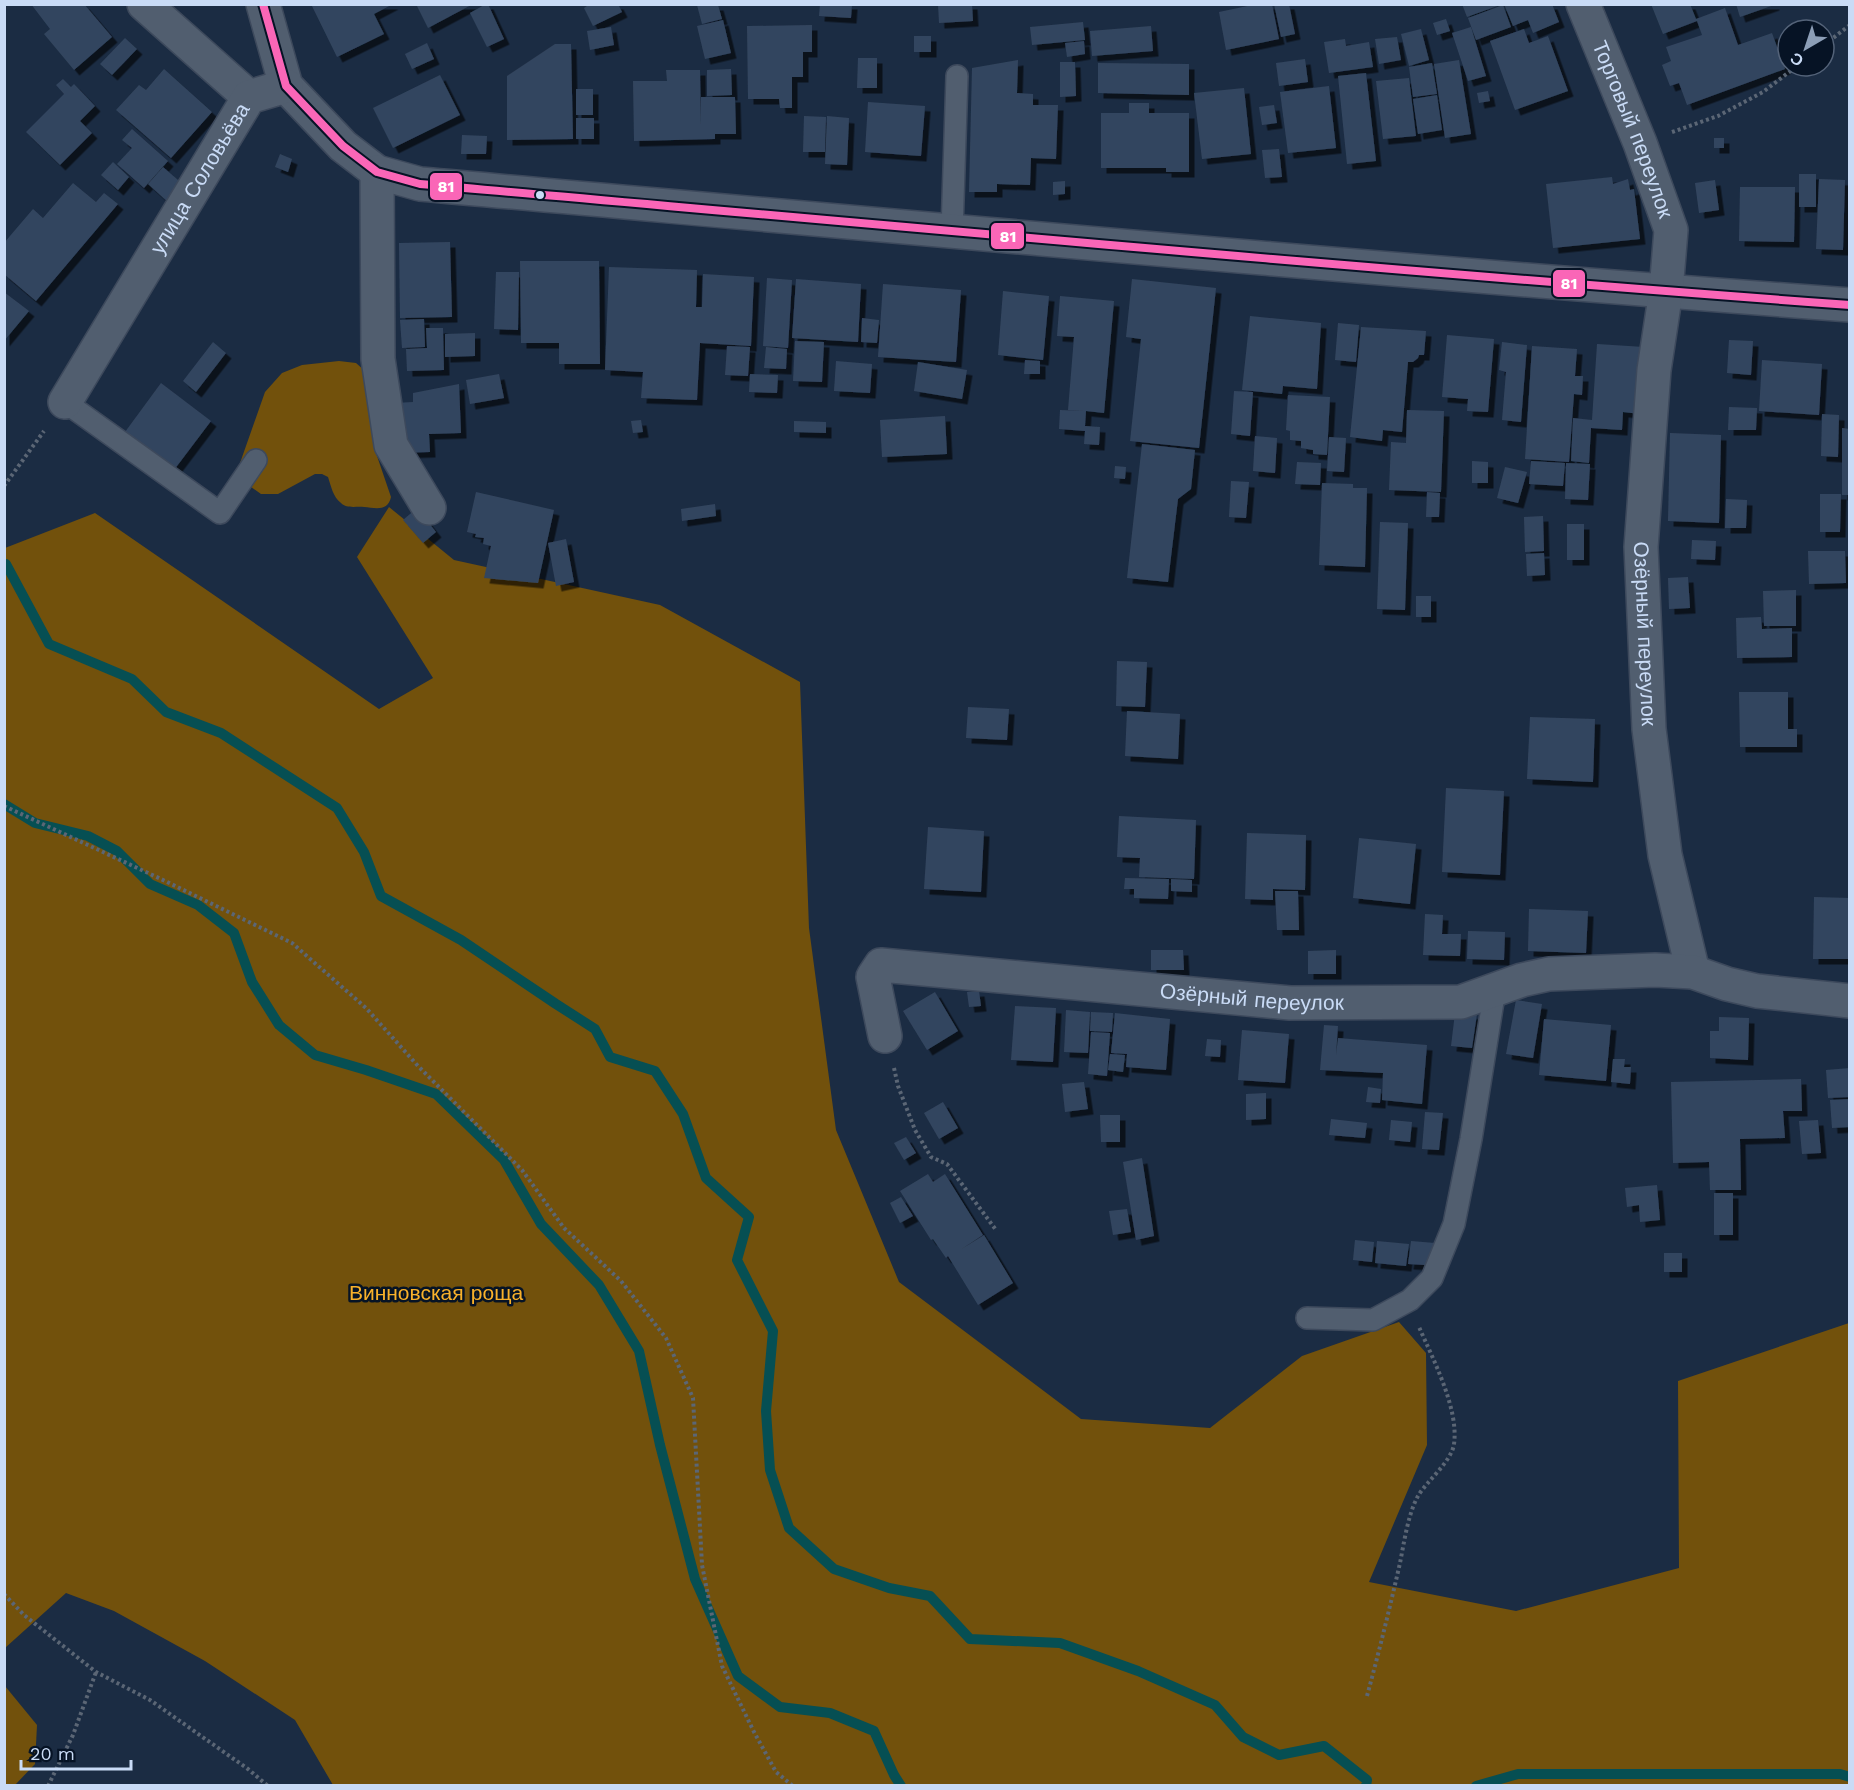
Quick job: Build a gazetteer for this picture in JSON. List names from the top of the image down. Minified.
{"streets":{"street":["Торговый переулок","улица Соловьёва","Озёрный переулок"]},"crossings":[["Торговый переулок","Озёрный переулок"]],"parks":["Винновская роща"],"lines":["transit line 81"],"scale_bar":"20 m","north":"bottom left"}
